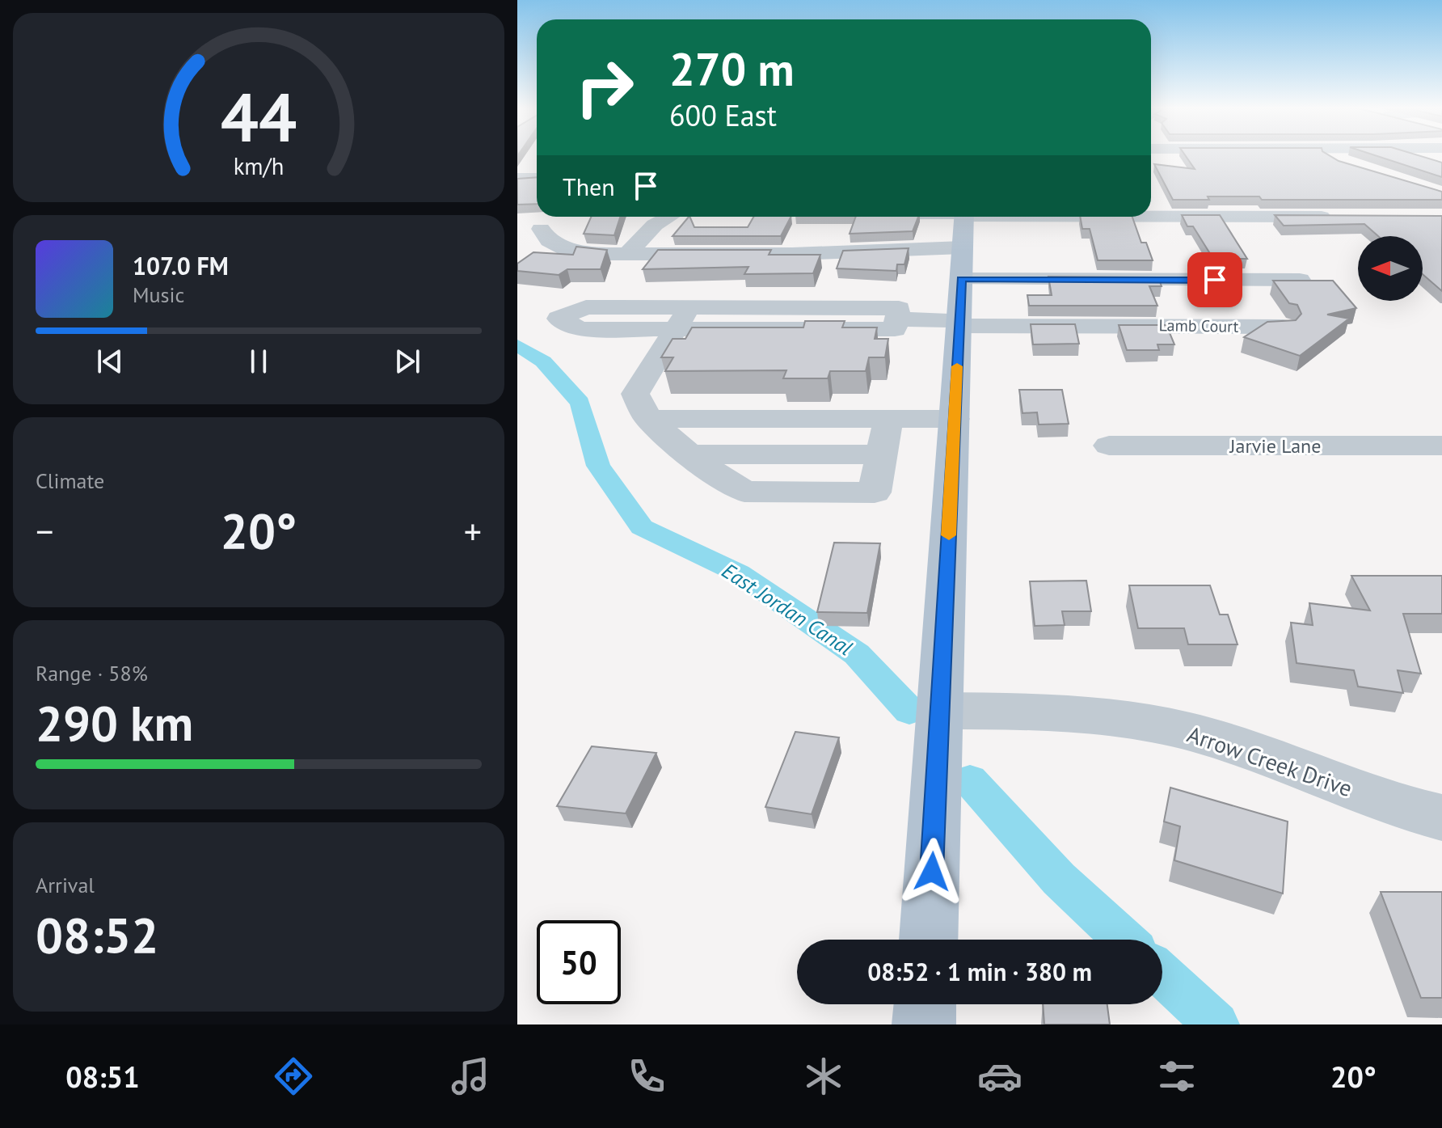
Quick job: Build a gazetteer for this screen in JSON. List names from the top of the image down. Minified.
{"streets":{"street":["Lamb Court","Jarvie Lane","Arrow Creek Drive"]},"water":["East Jordan Canal"],"north":"left","page":{"turn":["270 m","600 East"],"then":"Then","song":["107.0 FM","Music"],"tile":["Climate",["Range · 58%","290 km"],["Arrival","08:52"]],"heat":["−","20°","+"],"limit":"50","trip":"08:52 · 1 min · 380 m","tabs":["08:51","20°"],"gauge":["44","km/h"]}}
